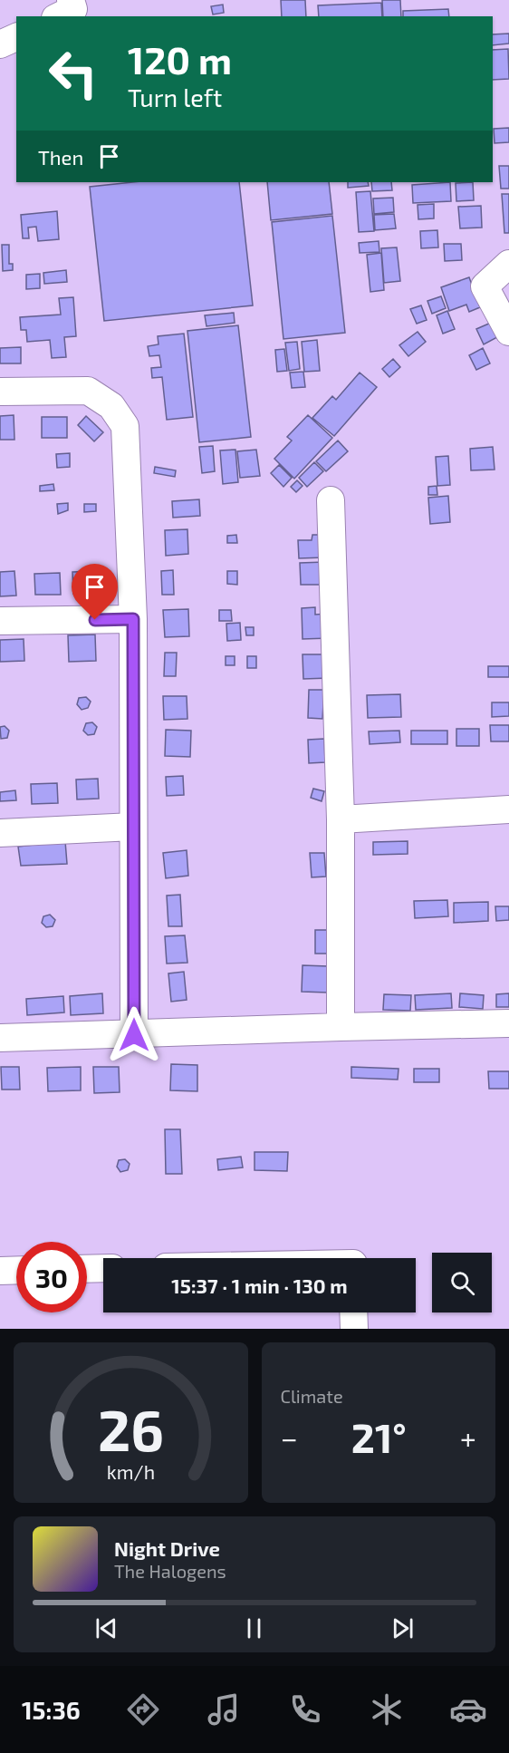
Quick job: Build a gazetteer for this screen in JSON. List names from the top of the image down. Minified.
{"page":{"turn":["120 m","Turn left"],"then":"Then","limit":"30","trip":"15:37 · 1 min · 130 m","tile":"Climate","heat":["−","21°","+"],"song":["Night Drive","The Halogens"],"tabs":"15:36","gauge":["26","km/h"]}}
